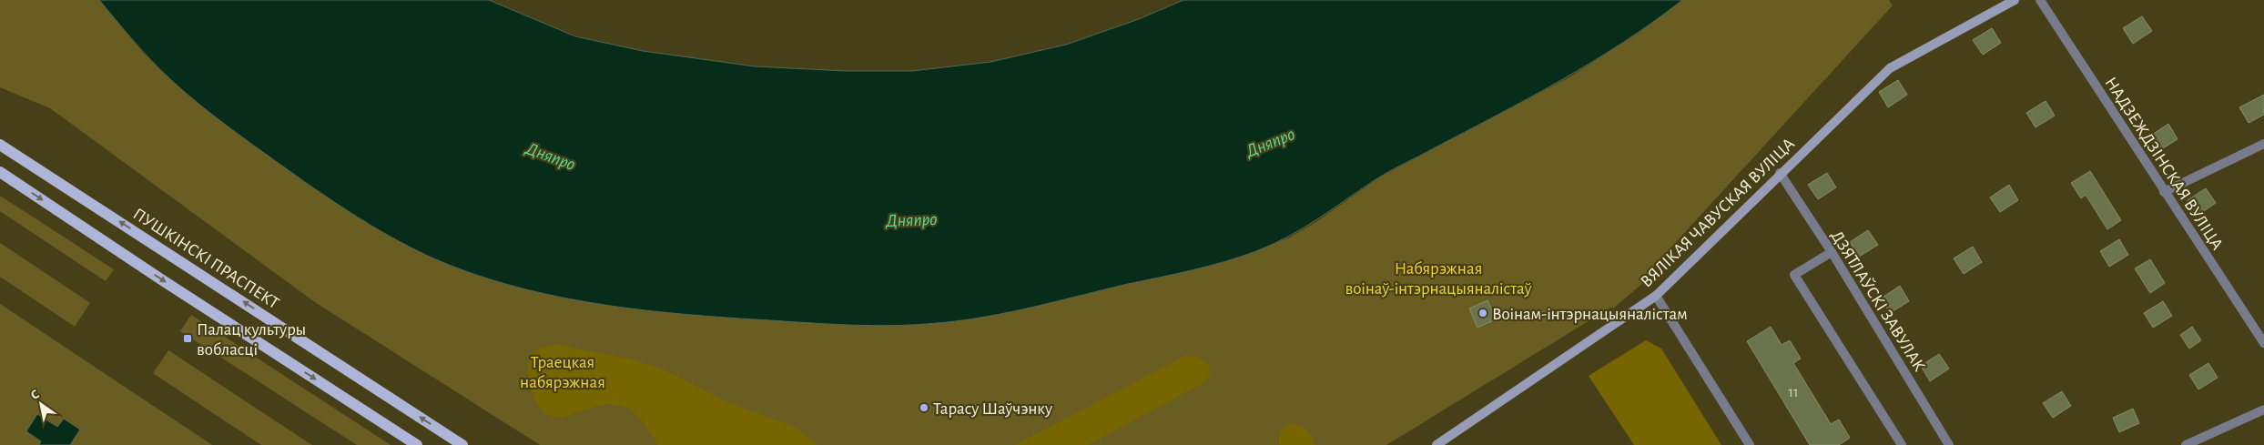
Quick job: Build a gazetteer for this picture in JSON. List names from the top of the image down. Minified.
{"streets":{"main road":["ВЯЛІКАЯ ЧАВУСКАЯ ВУЛІЦА","ПУШКІНСКІ ПРАСПЕКТ"],"street":["НАДЗЕЖДЗІНСКАЯ ВУЛІЦА","ДЗЯТЛАЎСКІ ЗАВУЛАК"]},"crossings":[["ВЯЛІКАЯ ЧАВУСКАЯ ВУЛІЦА","ДЗЯТЛАЎСКІ ЗАВУЛАК"]],"water":["Дняпро"],"parks":["Набярэжная воінаў-інтэрнацыяналістаў","Траецкая набярэжная"],"places":{"other":["Воінам-інтэрнацыяналістам","Тарасу Шаўчэнку"],"transit":["Палац культуры вобласці"]},"house_numbers":["11"],"north":"top left"}
